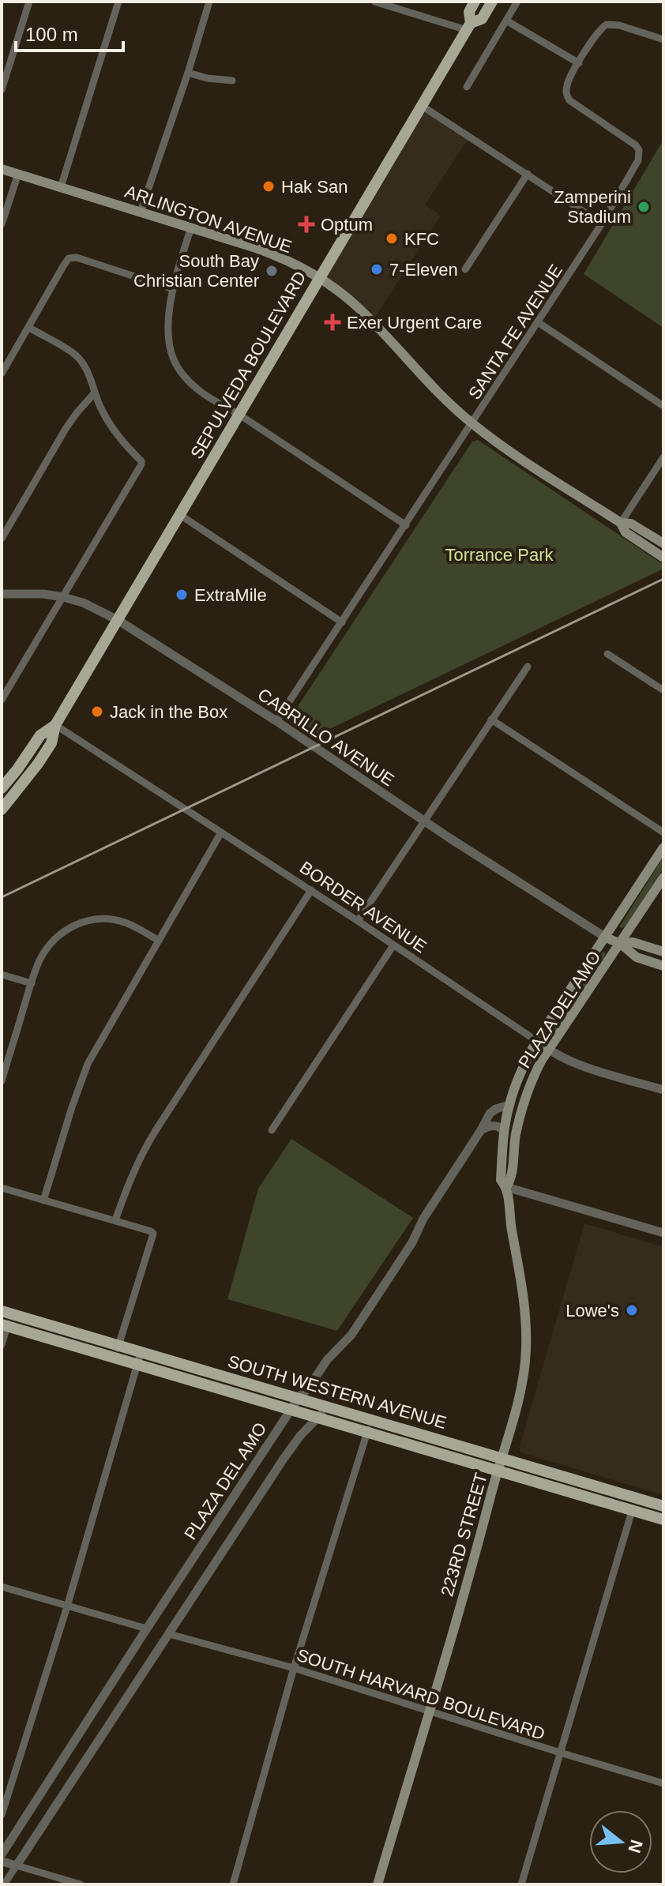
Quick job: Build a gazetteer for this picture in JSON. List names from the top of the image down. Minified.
{"streets":{"main road":["ARLINGTON AVENUE","SEPULVEDA BOULEVARD","CABRILLO AVENUE","PLAZA DEL AMO","SOUTH WESTERN AVENUE","223RD STREET"],"street":["SANTA FE AVENUE","BORDER AVENUE","SOUTH HARVARD BOULEVARD"]},"crossings":[["ARLINGTON AVENUE","SANTA FE AVENUE"],["ARLINGTON AVENUE","SEPULVEDA BOULEVARD"],["SANTA FE AVENUE","CABRILLO AVENUE"],["SEPULVEDA BOULEVARD","CABRILLO AVENUE"],["SEPULVEDA BOULEVARD","BORDER AVENUE"],["CABRILLO AVENUE","PLAZA DEL AMO"],["BORDER AVENUE","PLAZA DEL AMO"],["PLAZA DEL AMO","SOUTH WESTERN AVENUE"],["PLAZA DEL AMO","223RD STREET"],["SOUTH WESTERN AVENUE","223RD STREET"],["223RD STREET","SOUTH HARVARD BOULEVARD"]],"parks":["Torrance Park"],"places":{"other":["Hak San","Zamperini Stadium","KFC","7-Eleven","South Bay Christian Center","ExtraMile","Jack in the Box","Lowe's"],"health":["Optum","Exer Urgent Care"]},"scale_bar":"100 m","north":"right"}
